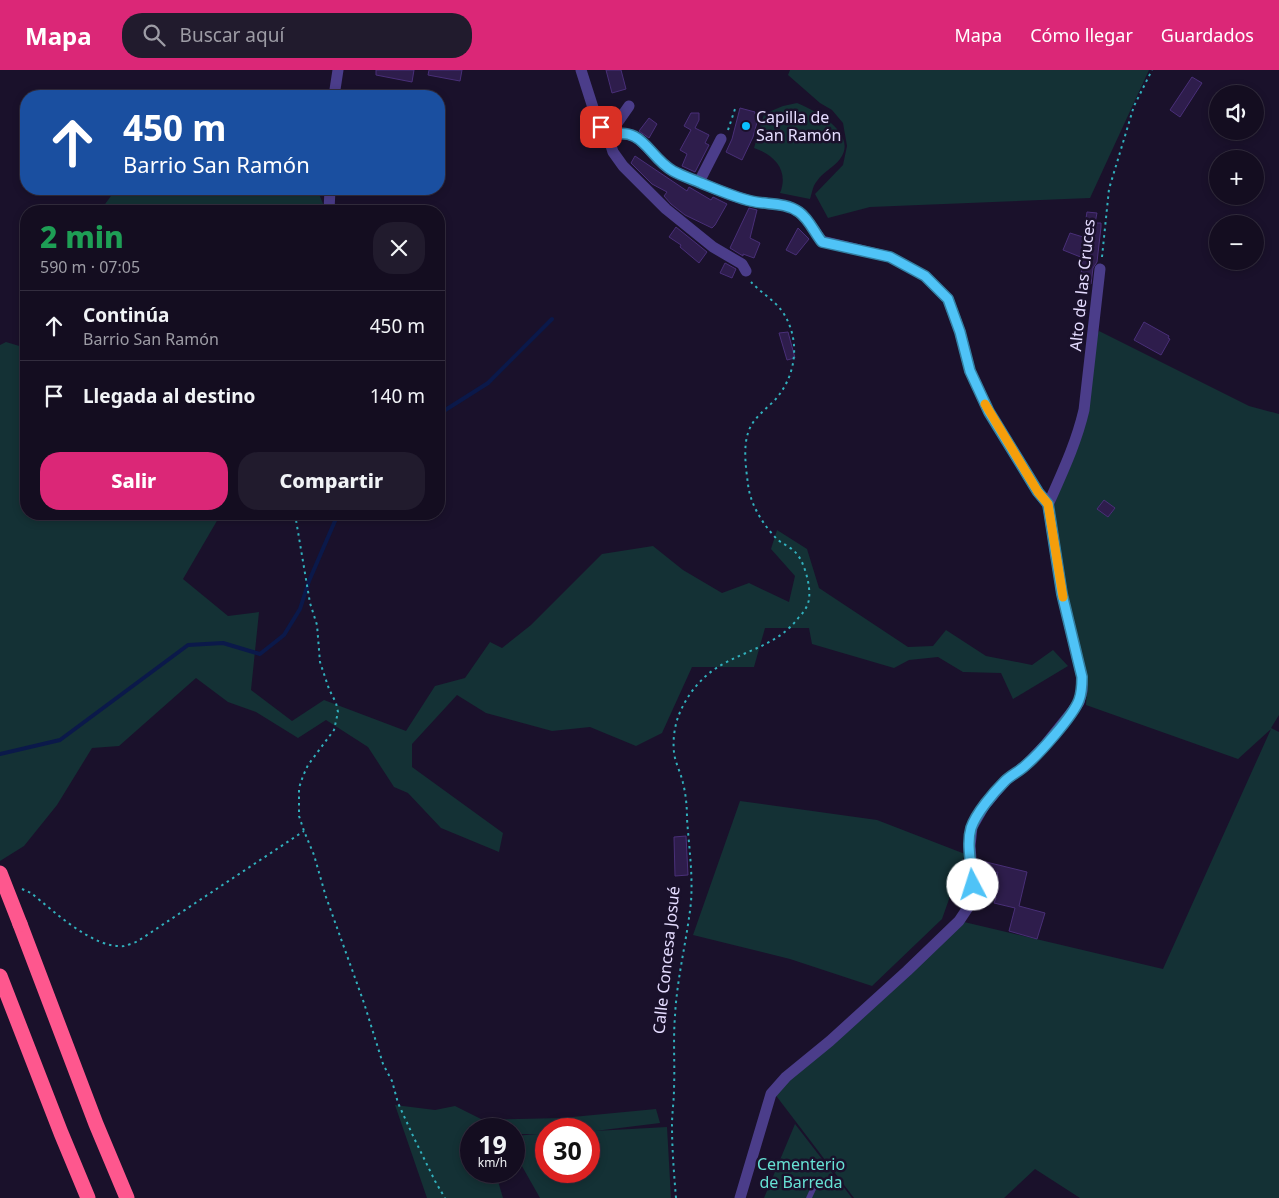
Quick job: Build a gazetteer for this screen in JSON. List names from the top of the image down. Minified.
{"streets":{"street":["Alto de las Cruces"],"path":["Calle Concesa Josué"]},"parks":["Cementerio de Barreda"],"places":["Capilla de San Ramón"],"page":{"header":"Mapa","search":"Buscar aquí","nav":["Mapa","Cómo llegar","Guardados"],"map_buttons":["+","−"],"turn":["450 m","Barrio San Ramón"],"heading":["2 min","590 m · 07:05"],"list":[{"name":"Continúa","note":"Barrio San Ramón","value":"450 m"},{"name":"Llegada al destino","value":"140 m"}],"buttons":["Salir","Compartir"],"speed":"19 km/h","limit":"30"}}
